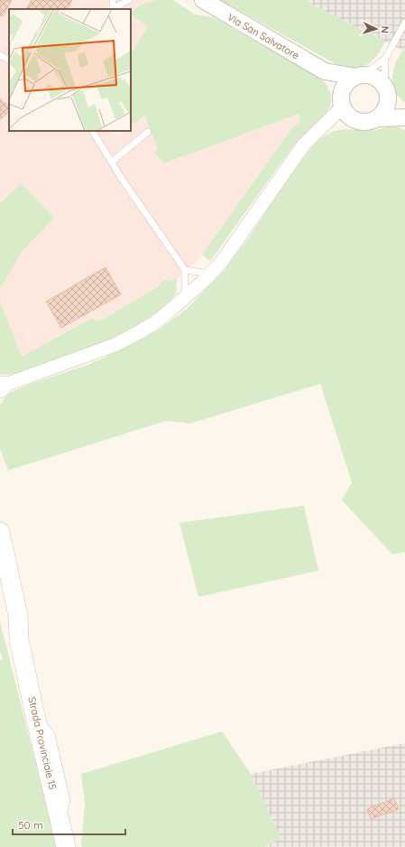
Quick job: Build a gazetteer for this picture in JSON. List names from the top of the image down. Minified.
{"streets":{"main road":["Strada Provinciale 15"],"street":["Via San Salvatore"]},"scale_bar":"50 m","north":"right"}
